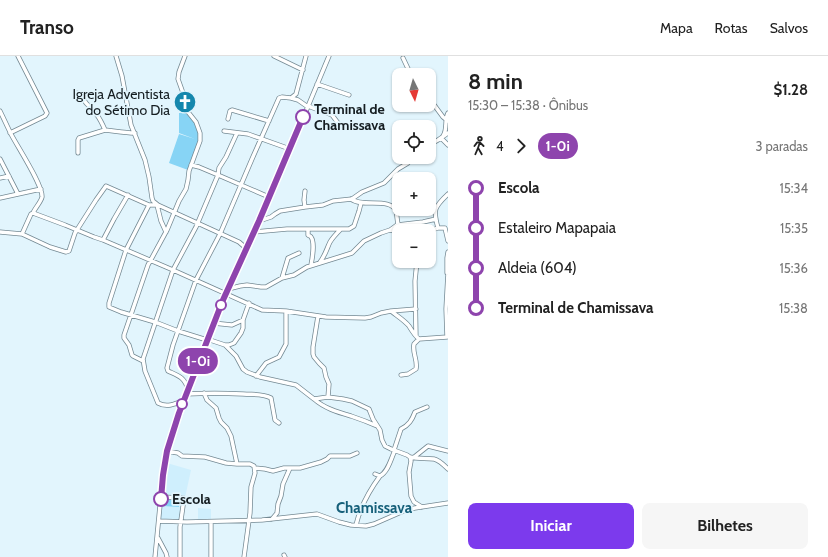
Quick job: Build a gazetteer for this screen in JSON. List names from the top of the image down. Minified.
{"districts":["Chamissava"],"places":{"church":["Igreja Adventista do Sétimo Dia"],"other":["Terminal de Chamissava","Escola"]},"lines":["bus line 1-0i"],"north":"bottom","page":{"header":"Transo","nav":["Mapa","Rotas","Salvos"],"on_map":"1-0i","heading":["8 min","15:30 – 15:38 · Ônibus","$1.28"],"map_buttons":["+","−"],"legs":["4","1-0i","3 paradas"],"list":[{"name":"Escola","value":"15:34"},{"name":"Estaleiro Mapapaia","value":"15:35"},{"name":"Aldeia (604)","value":"15:36"},{"name":"Terminal de Chamissava","value":"15:38"}],"buttons":["Iniciar","Bilhetes"]}}
